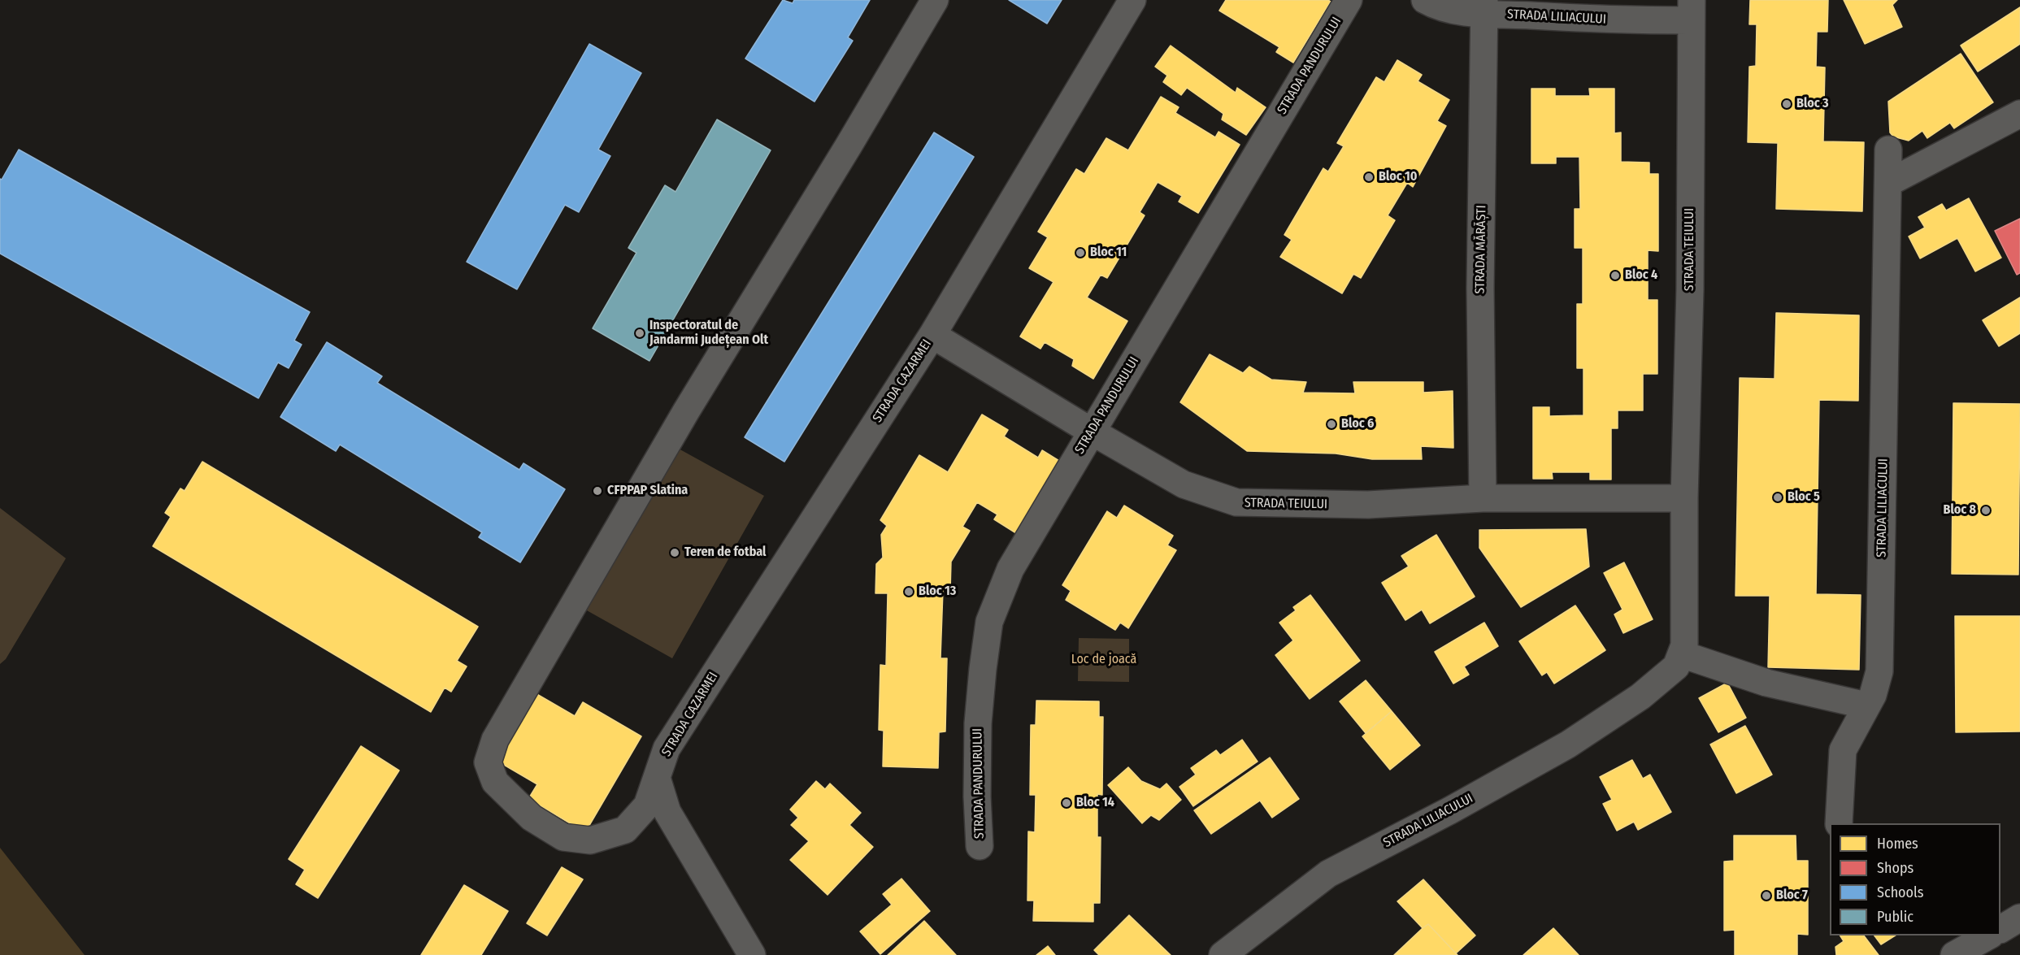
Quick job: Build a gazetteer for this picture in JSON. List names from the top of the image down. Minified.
{"streets":{"street":["STRADA LILIACULUI","STRADA PANDURULUI","STRADA MĂRĂȘTI","STRADA TEIULUI","STRADA CAZARMEI"]},"crossings":[["STRADA LILIACULUI","STRADA MĂRĂȘTI"],["STRADA LILIACULUI","STRADA TEIULUI"],["STRADA PANDURULUI","STRADA TEIULUI"],["STRADA MĂRĂȘTI","STRADA TEIULUI"],["STRADA TEIULUI","STRADA CAZARMEI"]],"parks":["Loc de joacă"],"places":["Bloc 3","Bloc 10","Bloc 11","Bloc 4","Inspectoratul de Jandarmi Județean Olt","Bloc 6","CFPPAP Slatina","Bloc 5","Bloc 8","Teren de fotbal","Bloc 13","Bloc 14","Bloc 7"],"legend":["Homes","Shops","Schools","Public"]}
